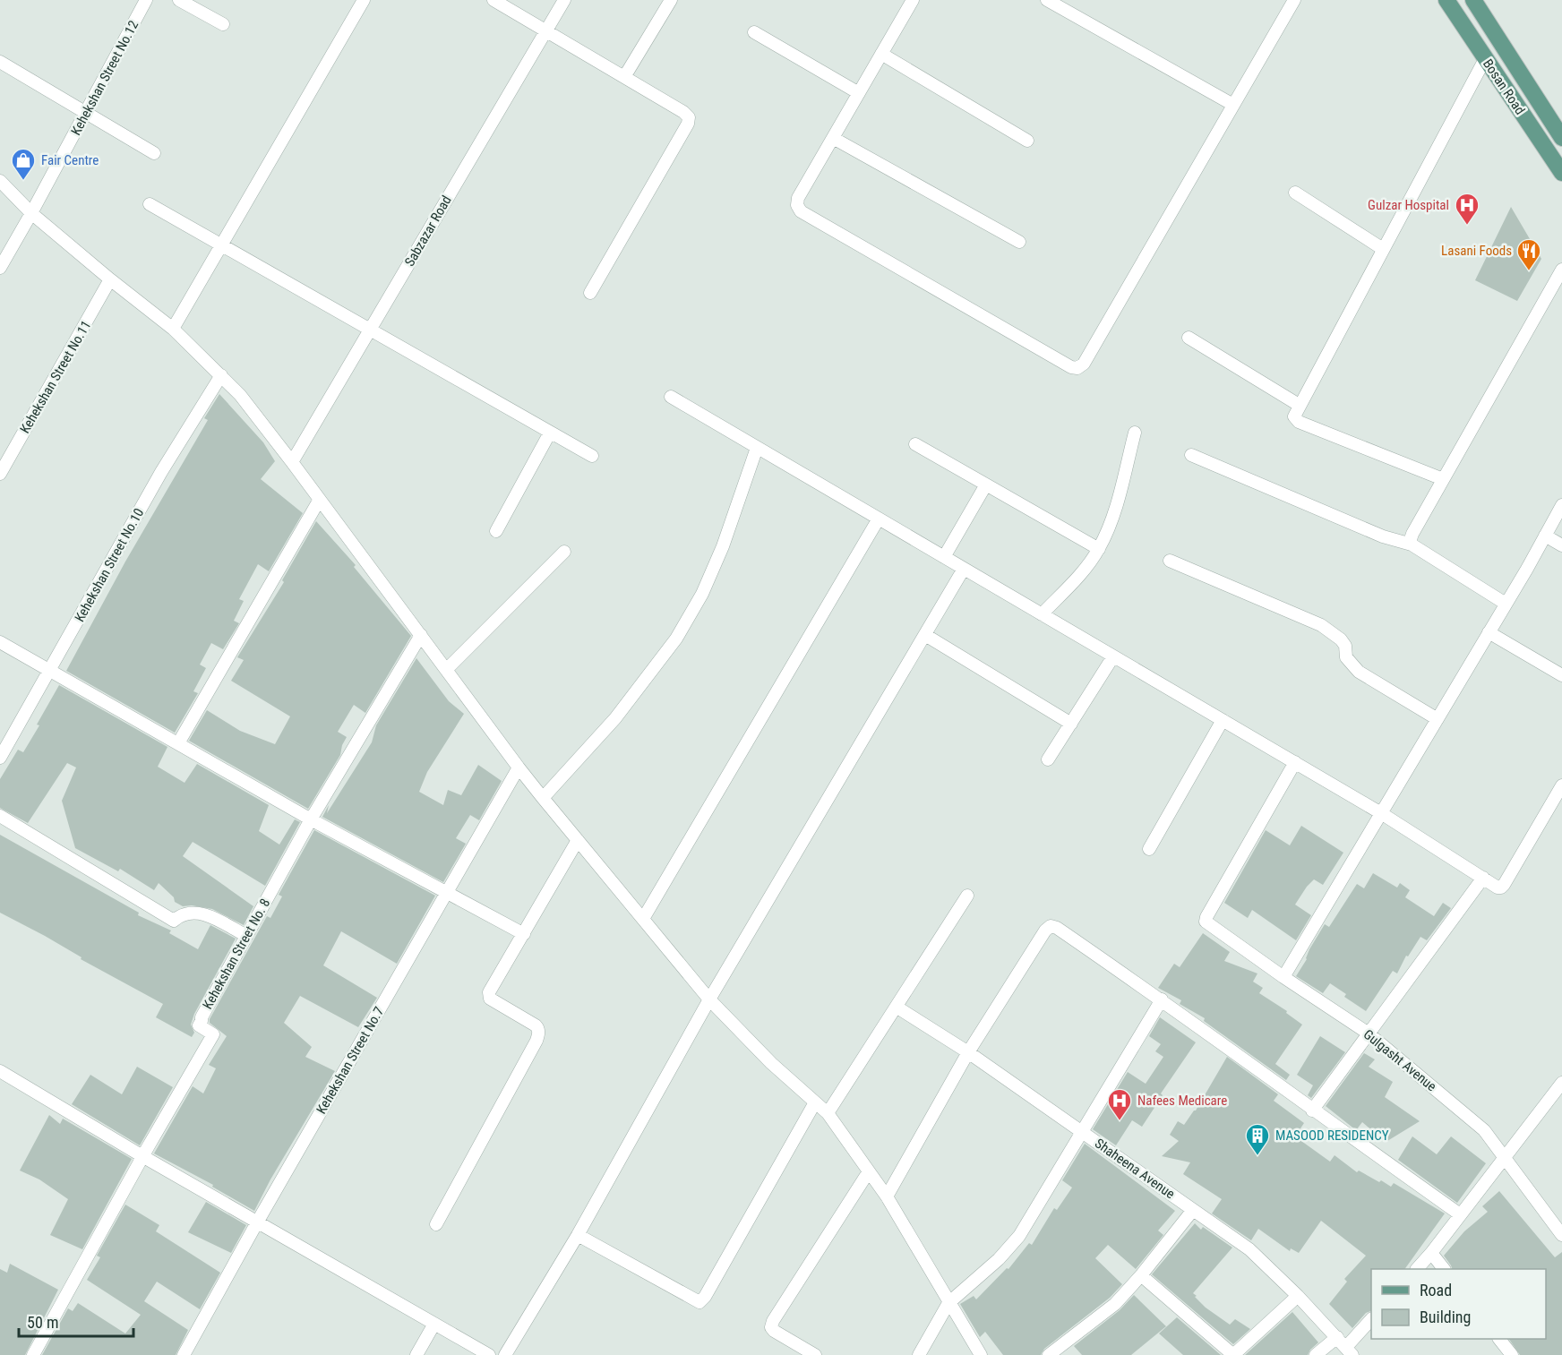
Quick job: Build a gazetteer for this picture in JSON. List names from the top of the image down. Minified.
{"streets":{"main road":["Bosan Road"],"street":["Kehekshan Street No.12","Sabzazar Road","Kehekshan Street No.11","Kehekshan Street No.10","Kehekshan Street No. 8","Kehekshan Street No.7","Gulgasht Avenue","Shaheena Avenue"]},"places":{"shop":["Fair Centre"],"hospital":["Gulzar Hospital","Nafees Medicare"],"restaurant":["Lasani Foods"],"building":["MASOOD RESIDENCY"]},"legend":["Road","Building"],"scale_bar":"50 m"}
